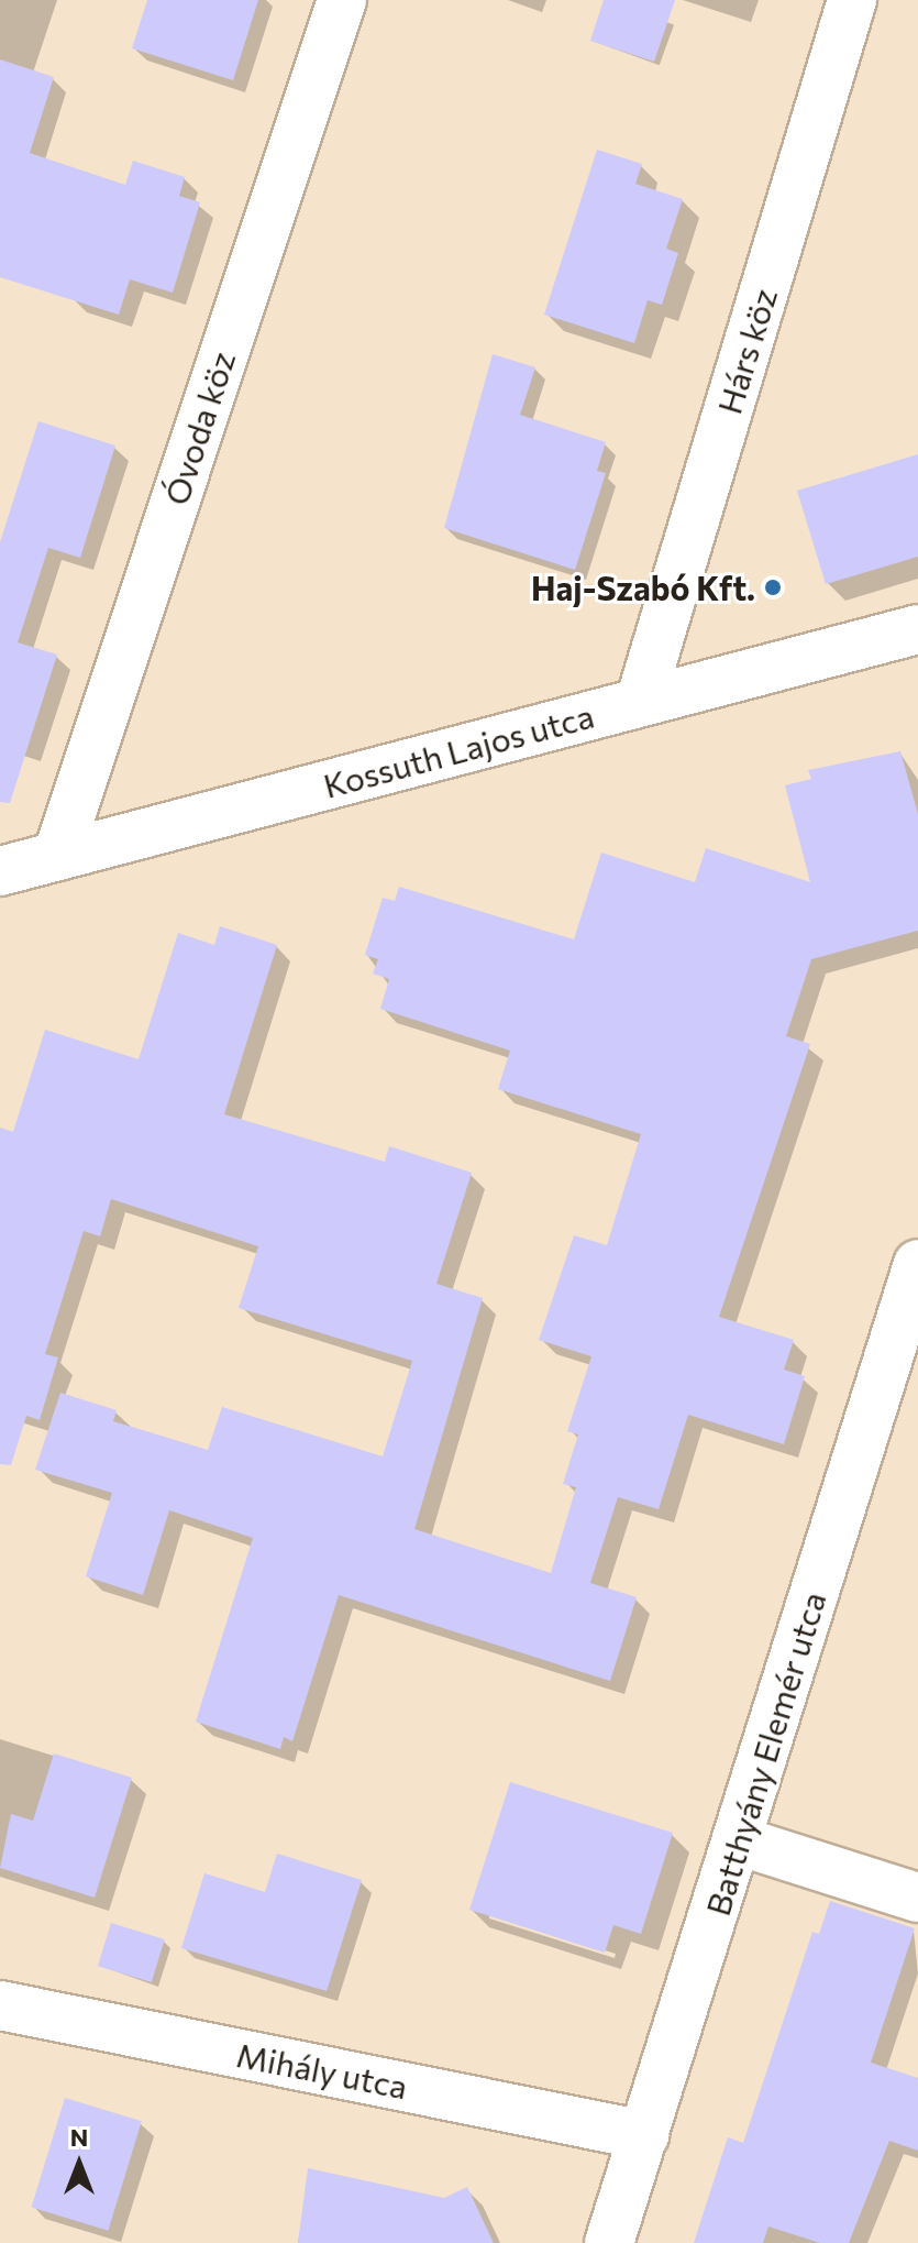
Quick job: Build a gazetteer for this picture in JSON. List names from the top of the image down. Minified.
{"streets":{"street":["Hárs köz","Óvoda köz","Kossuth Lajos utca","Batthyány Elemér utca","Mihály utca"]},"crossings":[["Hárs köz","Kossuth Lajos utca"],["Óvoda köz","Kossuth Lajos utca"],["Batthyány Elemér utca","Mihály utca"]],"places":["Haj-Szabó Kft."],"north":"top"}
